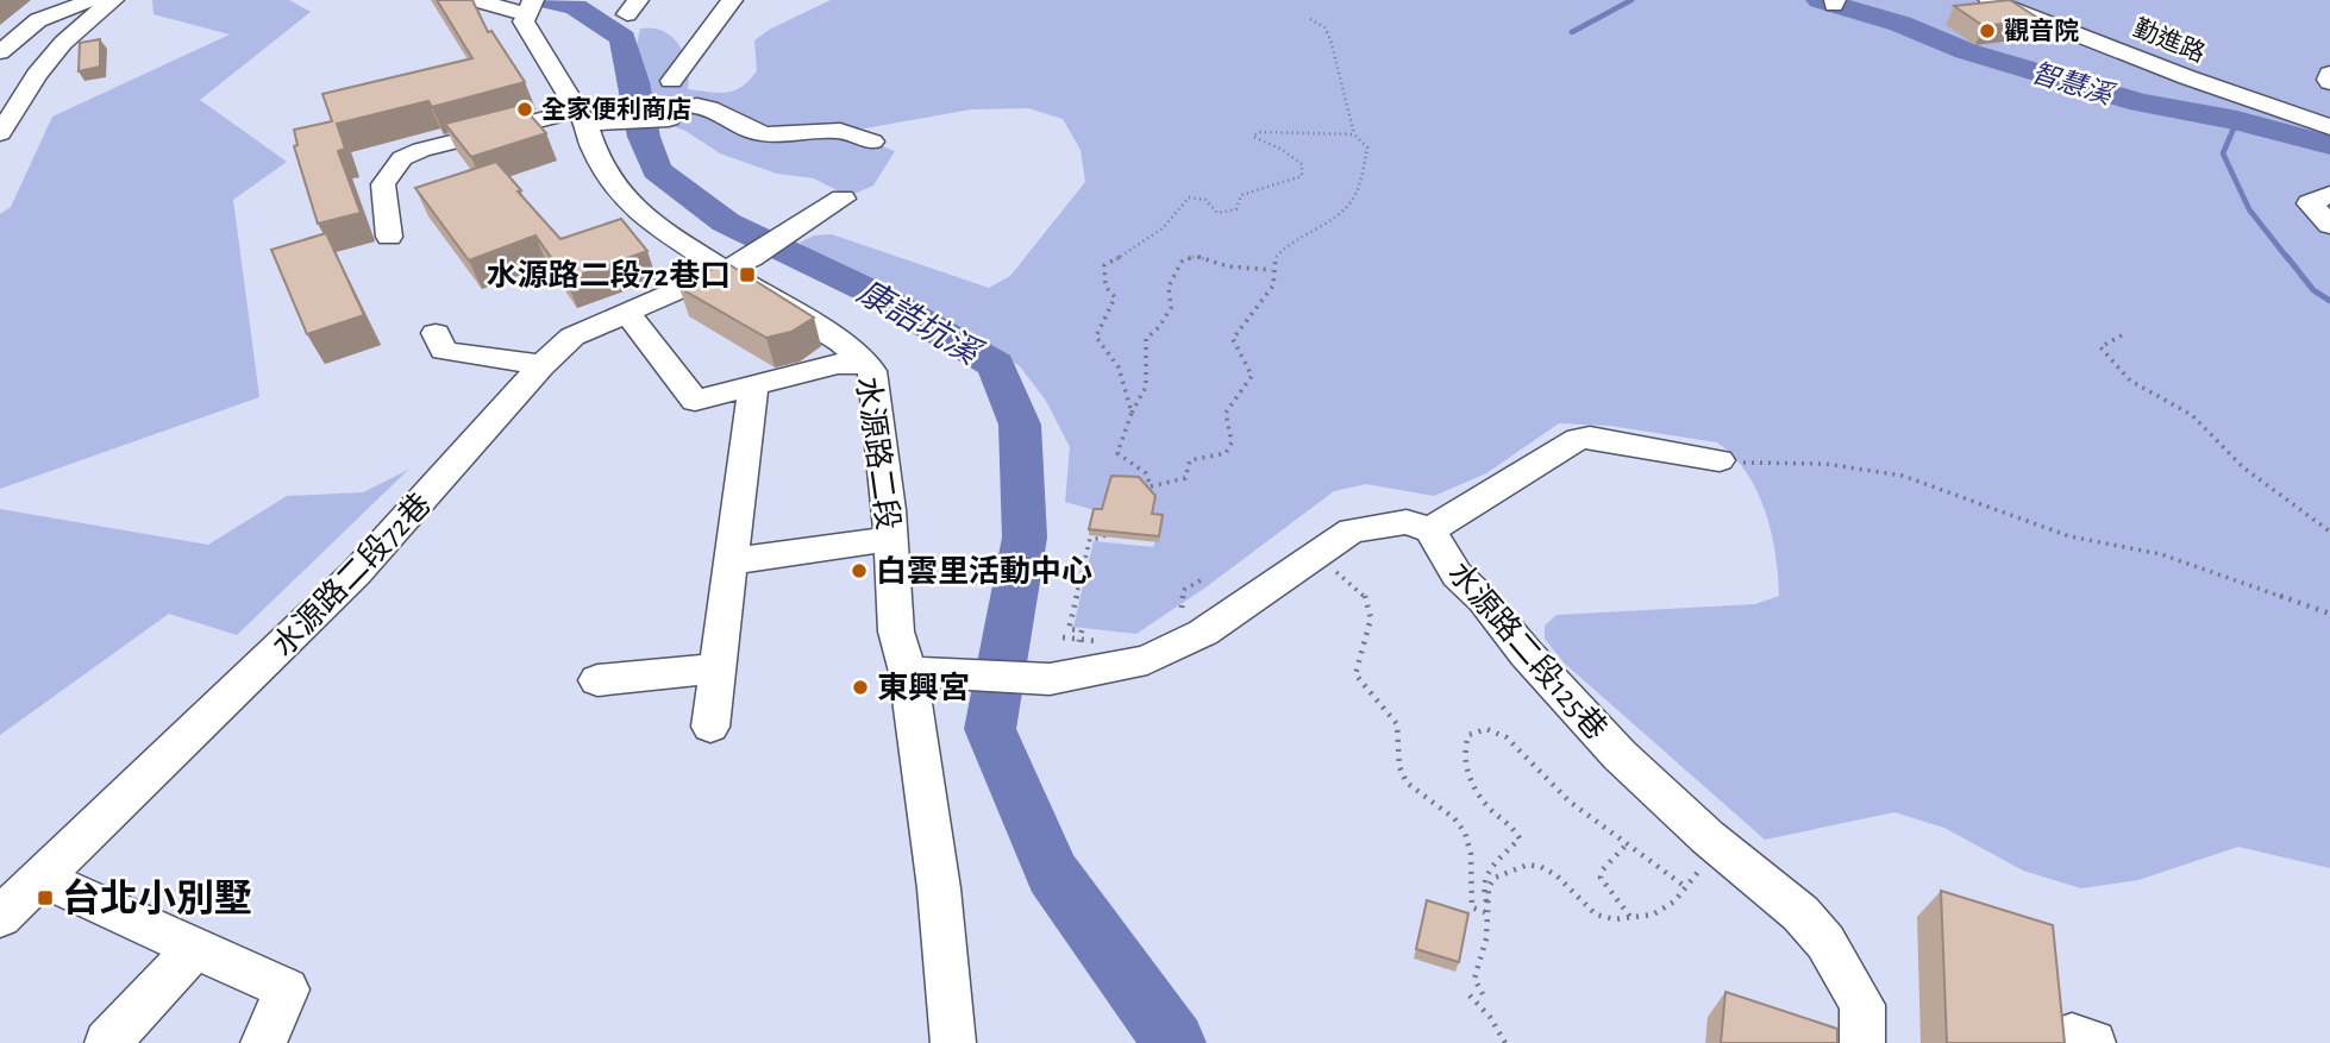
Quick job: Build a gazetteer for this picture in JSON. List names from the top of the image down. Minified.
{"streets":{"street":["勤進路","水源路二段","水源路二段72巷","水源路二段125巷"]},"crossings":[["水源路二段","水源路二段72巷"],["水源路二段","水源路二段125巷"]],"water":["智慧溪","康誥坑溪"],"places":{"other":["觀音院","全家便利商店","白雲里活動中心","東興宮"],"transit":["水源路二段72巷口","台北小別墅"]}}
